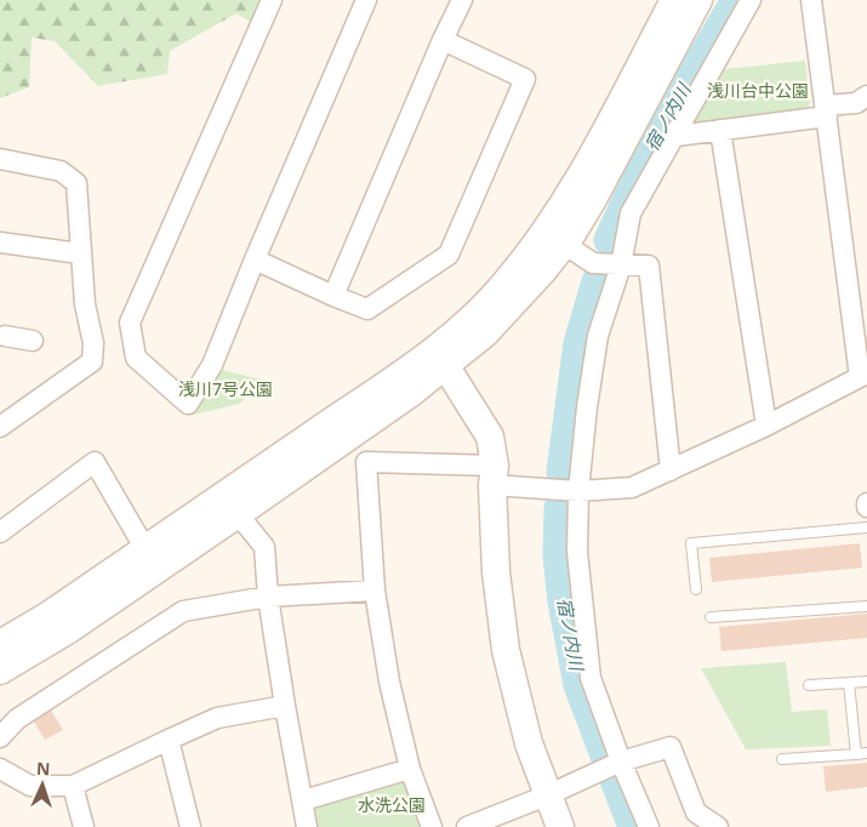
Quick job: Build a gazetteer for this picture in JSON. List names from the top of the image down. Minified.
{"water":["宿ノ内川"],"parks":["浅川台中公園","浅川7号公園","水洗公園"],"north":"top"}
